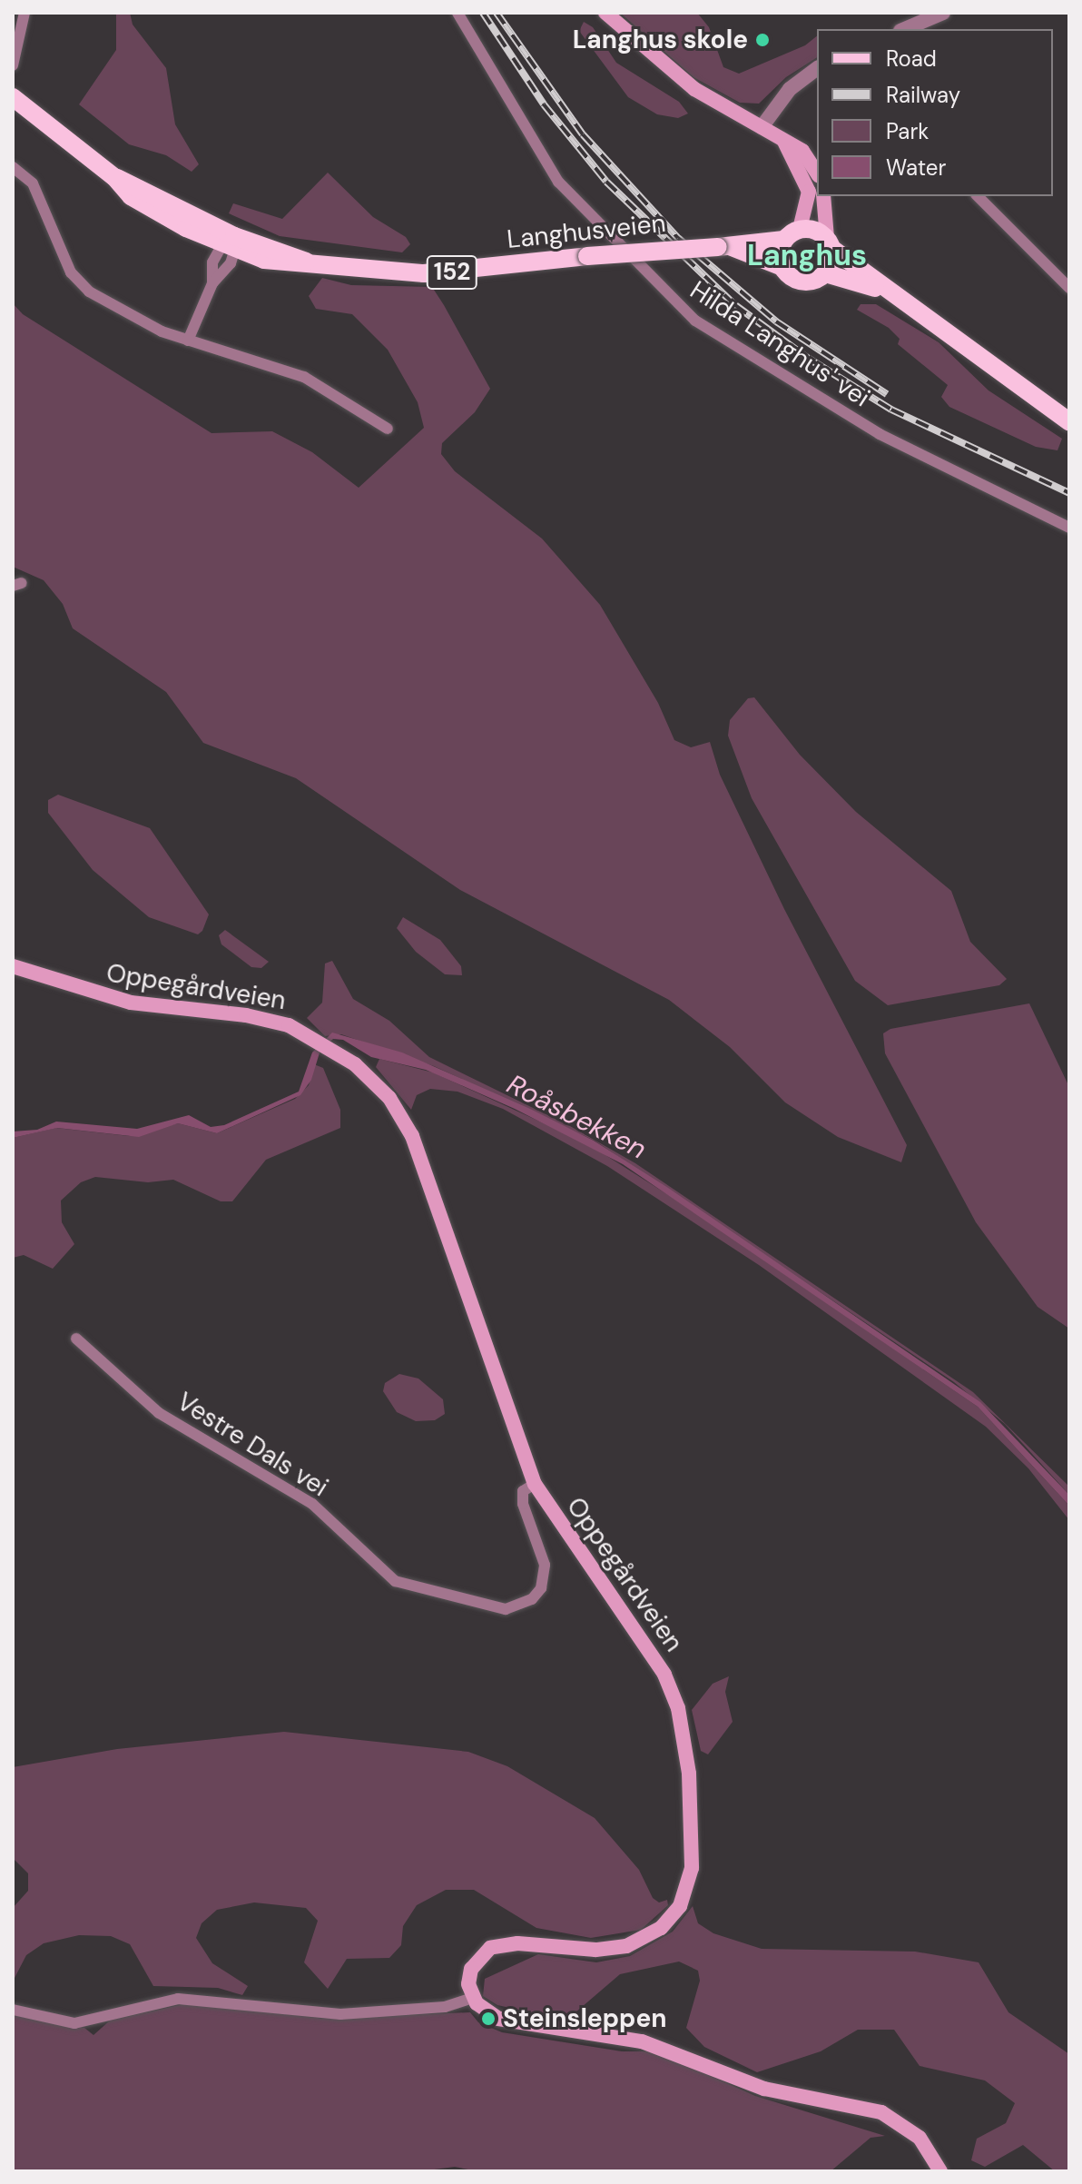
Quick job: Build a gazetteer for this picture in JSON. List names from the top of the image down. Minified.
{"streets":{"main road":["Langhusveien","152","Oppegårdveien"],"street":["Hilda Langhus' vei","Vestre Dals vei"]},"crossings":[["Oppegårdveien","Vestre Dals vei"]],"districts":["Langhus"],"water":["Roåsbekken"],"places":["Langhus skole","Steinsleppen"],"legend":["Road","Railway","Park","Water"]}
